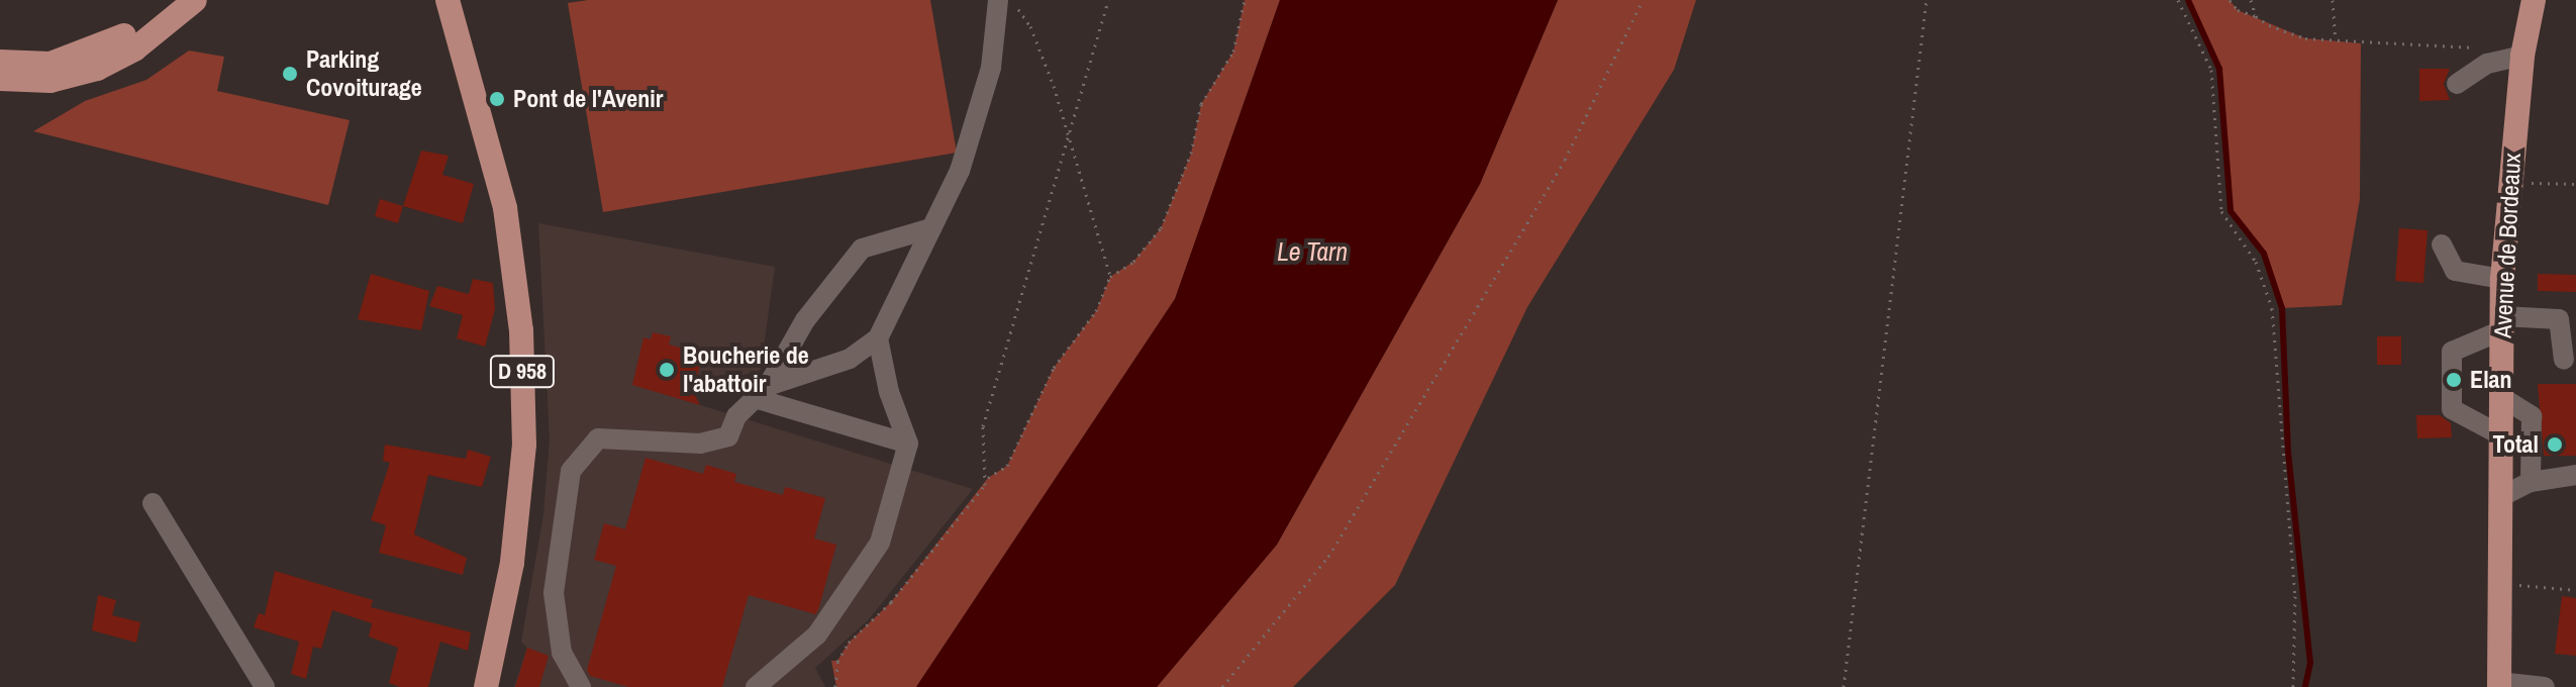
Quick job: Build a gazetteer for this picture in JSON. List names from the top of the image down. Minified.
{"streets":{"main road":["Avenue de Bordeaux","D 958"]},"water":["Le Tarn"],"places":["Parking Covoiturage","Pont de l'Avenir","Boucherie de l'abattoir","Elan","Total"]}
